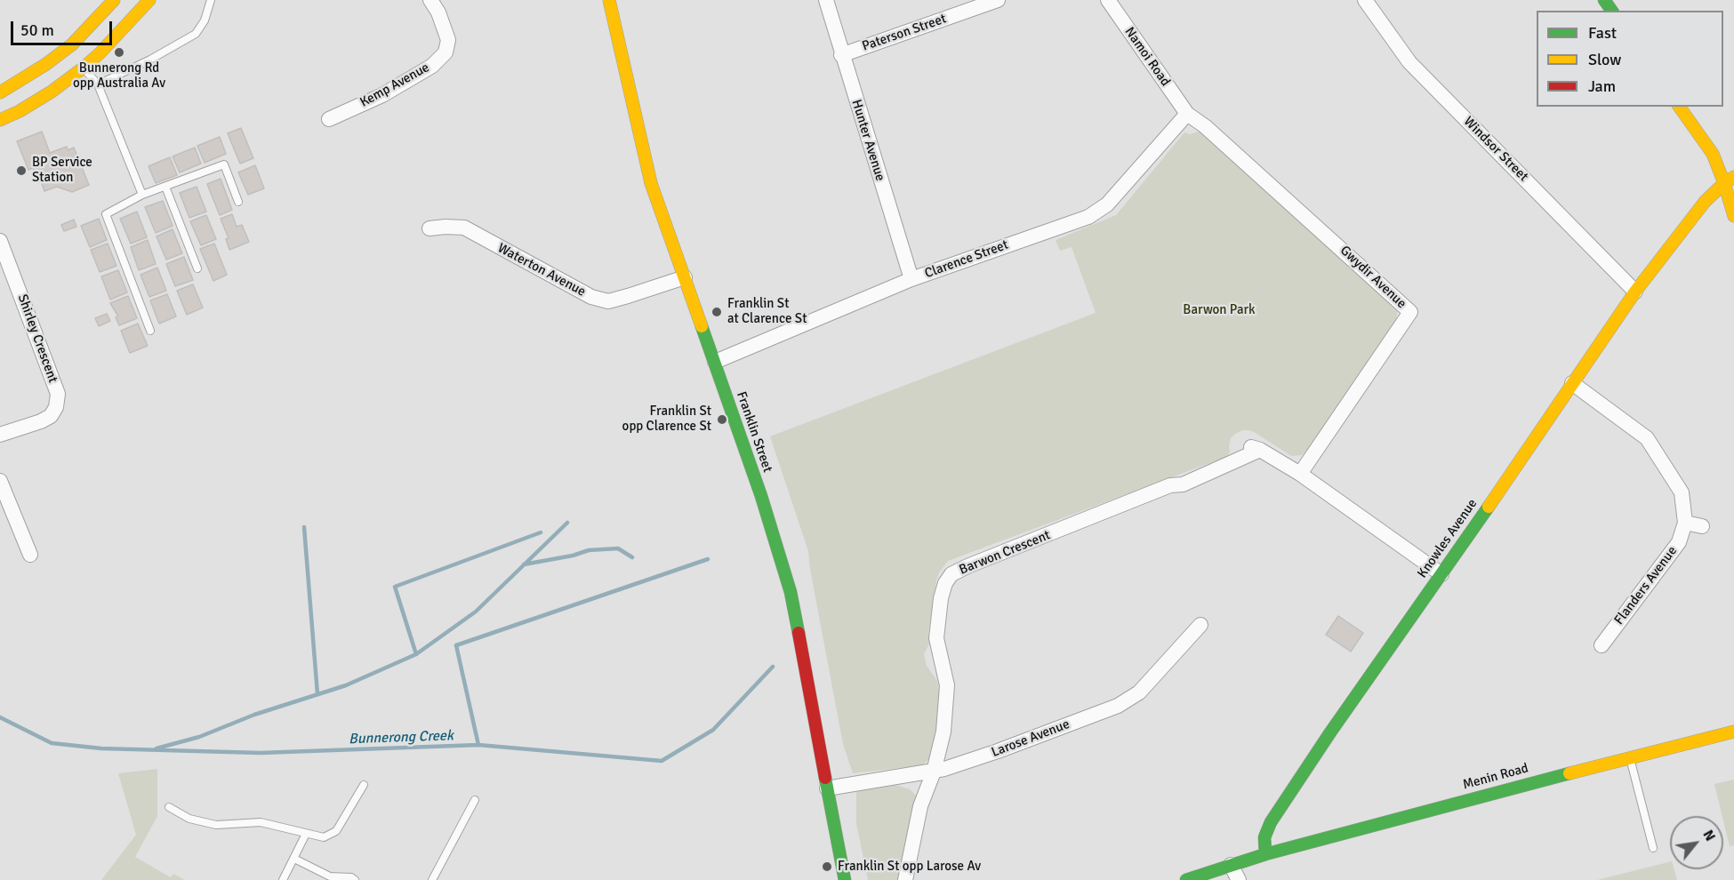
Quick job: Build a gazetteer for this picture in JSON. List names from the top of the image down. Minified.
{"streets":{"street":["Paterson Street","Namoi Road","Kemp Avenue","Hunter Avenue","Windsor Street","Clarence Street","Waterton Avenue","Gwydir Avenue","Shirley Crescent","Franklin Street","Knowles Avenue","Barwon Crescent","Flanders Avenue","Larose Avenue","Menin Road"]},"crossings":[["Paterson Street","Hunter Avenue"],["Namoi Road","Clarence Street"],["Namoi Road","Gwydir Avenue"],["Hunter Avenue","Clarence Street"],["Windsor Street","Knowles Avenue"],["Clarence Street","Gwydir Avenue"],["Clarence Street","Franklin Street"],["Waterton Avenue","Franklin Street"],["Gwydir Avenue","Barwon Crescent"],["Franklin Street","Larose Avenue"],["Knowles Avenue","Barwon Crescent"],["Knowles Avenue","Flanders Avenue"],["Knowles Avenue","Menin Road"],["Barwon Crescent","Larose Avenue"]],"water":["Bunnerong Creek"],"parks":["Barwon Park"],"places":["Bunnerong Rd opp Australia Av","BP Service Station","Franklin St at Clarence St","Franklin St opp Clarence St","Franklin St opp Larose Av"],"legend":["Fast","Slow","Jam"],"scale_bar":"50 m","north":"top right"}
